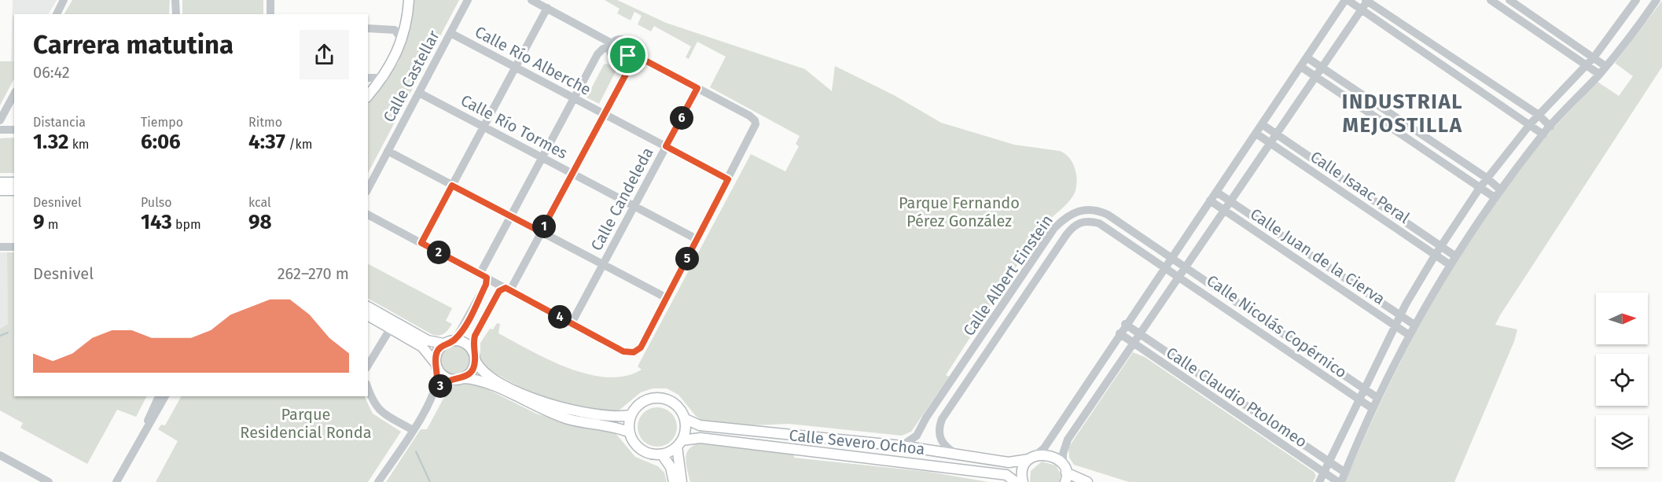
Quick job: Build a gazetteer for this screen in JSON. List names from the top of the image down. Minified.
{"streets":{"main road":["Calle Severo Ochoa"],"street":["Calle Río Alberche","Calle Castellar","Calle Río Tormes","Calle Isaac Peral","Calle Candeleda","Calle Juan de la Cierva","Calle Albert Einstein","Calle Nicolás Copérnico","Calle Claudio Ptolomeo"]},"crossings":[["Calle Río Alberche","Calle Castellar"],["Calle Río Alberche","Calle Candeleda"],["Calle Castellar","Calle Río Tormes"],["Calle Río Tormes","Calle Candeleda"],["Calle Albert Einstein","Calle Nicolás Copérnico"],["Calle Albert Einstein","Calle Severo Ochoa"]],"districts":["INDUSTRIAL MEJOSTILLA"],"parks":["Parque Fernando Pérez González","Parque Residencial Ronda"],"north":"right","page":{"heading":["Carrera matutina","06:42"],"stats":[["Distancia","1.32 km"],["Tiempo","6:06"],["Ritmo","4:37 /km"],["Desnivel","9 m"],["Pulso","143 bpm"],["kcal","98"]],"pins":["6","1","2","5","4","3"],"chart":["Desnivel","262–270 m"]}}
